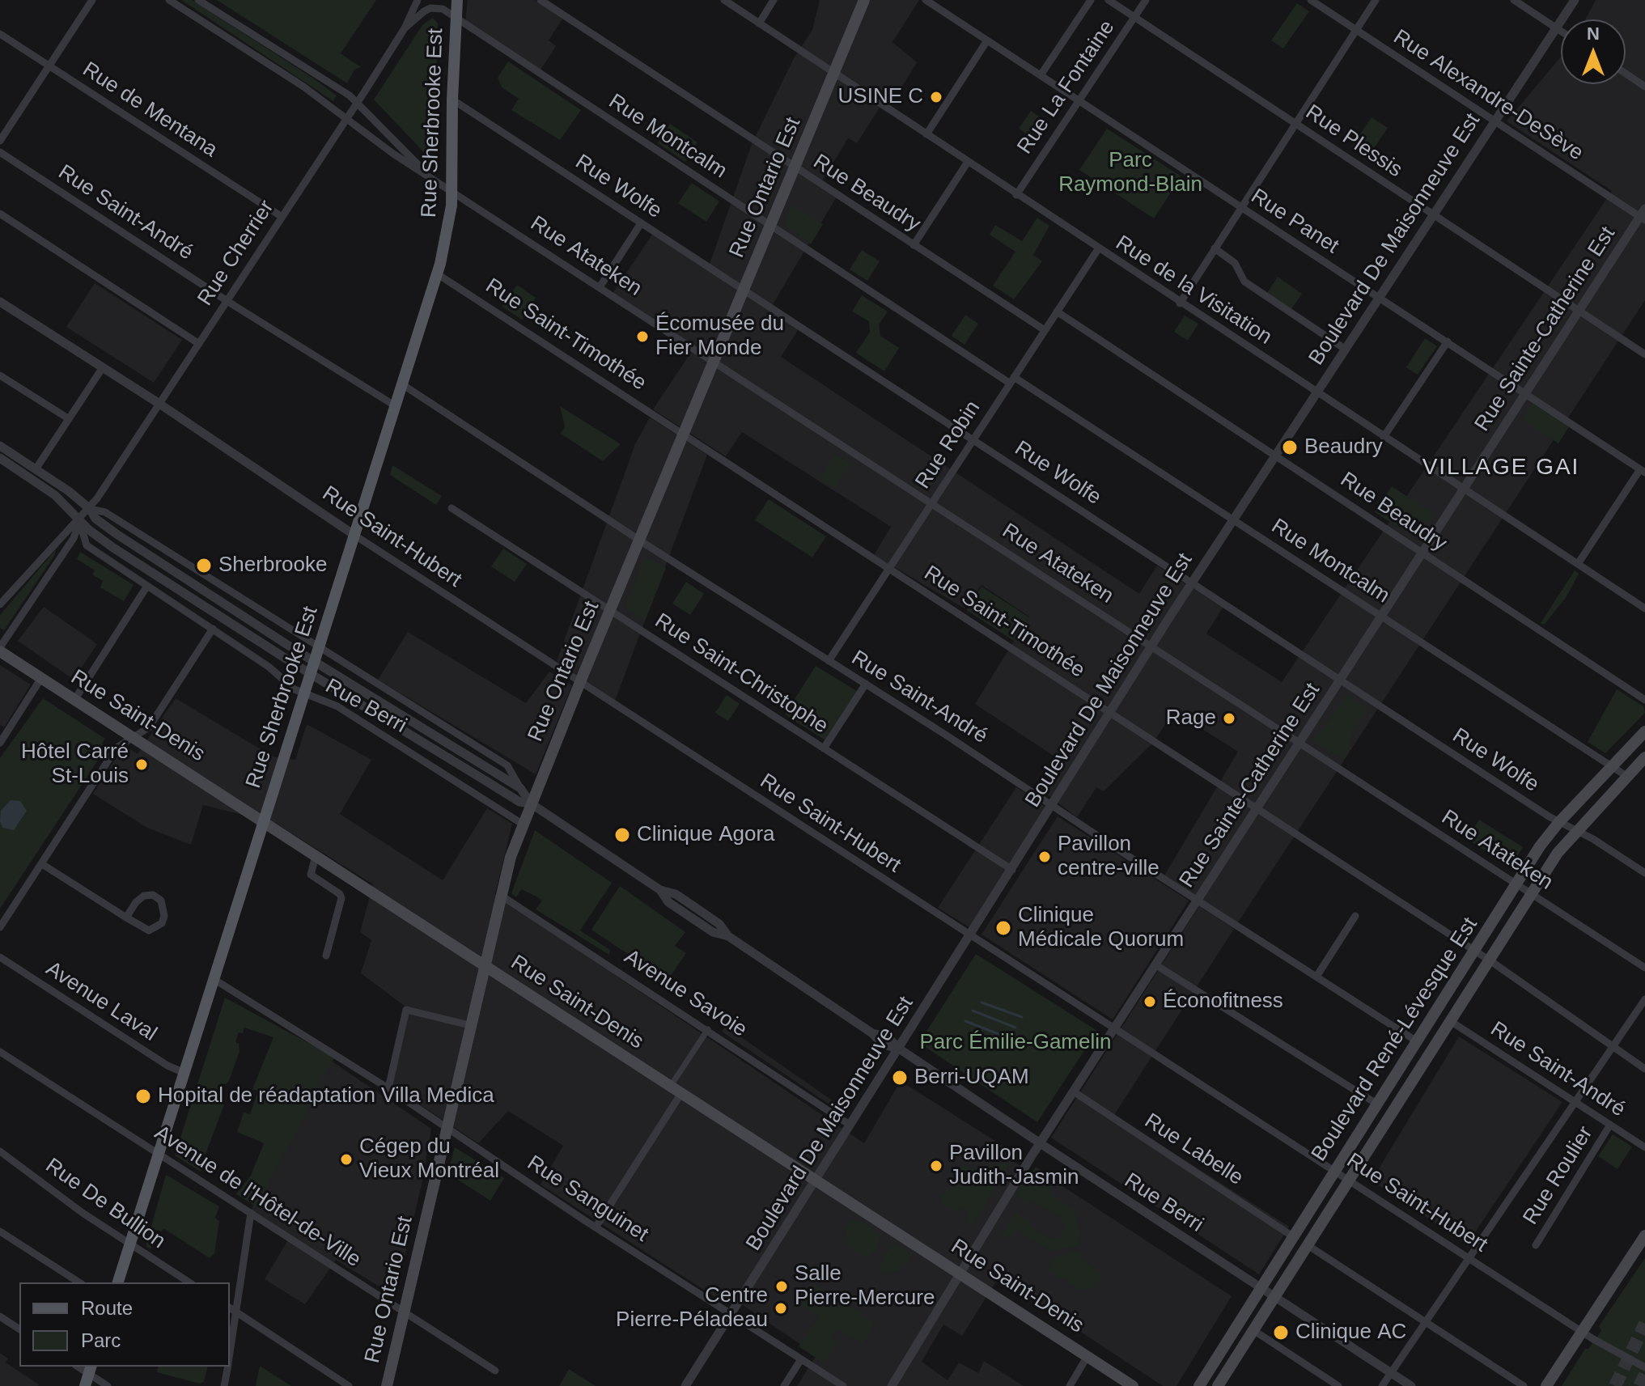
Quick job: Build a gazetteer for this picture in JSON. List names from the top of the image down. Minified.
{"streets":{"main road":["Rue Sherbrooke Est","Rue Ontario Est","Rue Saint-Denis","Boulevard René-Lévesque Est"],"street":["Rue La Fontaine","Rue Alexandre-DeSève","Rue de Mentana","Rue Montcalm","Rue Plessis","Rue Wolfe","Rue Beaudry","Rue Saint-André","Rue Panet","Boulevard De Maisonneuve Est","Rue Cherrier","Rue Atateken","Rue de la Visitation","Rue Sainte-Catherine Est","Rue Saint-Timothée","Rue Robin","Rue Saint-Hubert","Rue Saint-Christophe","Rue Berri","Avenue Savoie","Avenue Laval","Rue Labelle","Rue Roulier","Avenue de l'Hôtel-de-Ville","Rue Sanguinet","Rue De Bullion"]},"crossings":[["Rue La Fontaine","Rue Plessis"],["Rue La Fontaine","Rue Panet"],["Rue La Fontaine","Rue de la Visitation"],["Rue Alexandre-DeSève","Boulevard De Maisonneuve Est"],["Rue Alexandre-DeSève","Rue Sainte-Catherine Est"],["Rue de Mentana","Rue Cherrier"],["Rue Sherbrooke Est","Rue Montcalm"],["Rue Sherbrooke Est","Rue Wolfe"],["Rue Sherbrooke Est","Rue Saint-André"],["Rue Sherbrooke Est","Rue Atateken"],["Rue Sherbrooke Est","Rue Saint-Timothée"],["Rue Sherbrooke Est","Rue Saint-Hubert"],["Rue Sherbrooke Est","Rue Berri"],["Rue Sherbrooke Est","Rue Saint-Denis"],["Rue Sherbrooke Est","Avenue Laval"],["Rue Sherbrooke Est","Avenue de l'Hôtel-de-Ville"],["Rue Sherbrooke Est","Rue Sanguinet"],["Rue Sherbrooke Est","Rue De Bullion"],["Rue Montcalm","Rue Ontario Est"],["Rue Montcalm","Boulevard De Maisonneuve Est"],["Rue Montcalm","Rue Cherrier"],["Rue Montcalm","Rue Sainte-Catherine Est"],["Rue Montcalm","Rue Robin"],["Rue Montcalm","Boulevard René-Lévesque Est"],["Rue Plessis","Boulevard De Maisonneuve Est"],["Rue Plessis","Rue Sainte-Catherine Est"],["Rue Wolfe","Rue Ontario Est"],["Rue Wolfe","Boulevard De Maisonneuve Est"],["Rue Wolfe","Rue Sainte-Catherine Est"],["Rue Wolfe","Rue Robin"],["Rue Wolfe","Boulevard René-Lévesque Est"],["Rue Ontario Est","Rue Beaudry"],["Rue Ontario Est","Rue Saint-André"],["Rue Ontario Est","Rue Atateken"],["Rue Ontario Est","Rue de la Visitation"],["Rue Ontario Est","Rue Saint-Timothée"],["Rue Ontario Est","Rue Saint-Hubert"],["Rue Ontario Est","Rue Saint-Christophe"],["Rue Ontario Est","Rue Berri"],["Rue Ontario Est","Rue Saint-Denis"],["Rue Ontario Est","Avenue Savoie"],["Rue Ontario Est","Avenue de l'Hôtel-de-Ville"],["Rue Ontario Est","Rue Sanguinet"],["Rue Beaudry","Boulevard De Maisonneuve Est"],["Rue Beaudry","Rue Sainte-Catherine Est"],["Rue Beaudry","Rue Robin"],["Rue Saint-André","Boulevard De Maisonneuve Est"],["Rue Saint-André","Rue Cherrier"],["Rue Saint-André","Rue Sainte-Catherine Est"],["Rue Saint-André","Rue Robin"],["Rue Saint-André","Boulevard René-Lévesque Est"],["Rue Saint-André","Rue Roulier"],["Rue Panet","Boulevard De Maisonneuve Est"],["Rue Panet","Rue Sainte-Catherine Est"],["Boulevard De Maisonneuve Est","Rue Atateken"],["Boulevard De Maisonneuve Est","Rue de la Visitation"],["Boulevard De Maisonneuve Est","Rue Saint-Timothée"],["Boulevard De Maisonneuve Est","Rue Saint-Hubert"],["Boulevard De Maisonneuve Est","Rue Saint-Christophe"],["Boulevard De Maisonneuve Est","Rue Berri"],["Boulevard De Maisonneuve Est","Rue Saint-Denis"],["Boulevard De Maisonneuve Est","Avenue Savoie"],["Boulevard De Maisonneuve Est","Rue Sanguinet"],["Rue Cherrier","Rue Saint-Hubert"],["Rue Cherrier","Rue Berri"],["Rue Cherrier","Rue Saint-Denis"],["Rue Atateken","Rue Sainte-Catherine Est"],["Rue Atateken","Rue Robin"],["Rue Atateken","Boulevard René-Lévesque Est"],["Rue de la Visitation","Rue Sainte-Catherine Est"],["Rue de la Visitation","Rue Robin"],["Rue Sainte-Catherine Est","Rue Saint-Timothée"],["Rue Sainte-Catherine Est","Rue Saint-Hubert"],["Rue Sainte-Catherine Est","Rue Berri"],["Rue Sainte-Catherine Est","Rue Saint-Denis"],["Rue Sainte-Catherine Est","Rue Labelle"],["Rue Saint-Timothée","Rue Robin"],["Rue Saint-Timothée","Boulevard René-Lévesque Est"],["Rue Saint-Hubert","Boulevard René-Lévesque Est"],["Rue Berri","Boulevard René-Lévesque Est"],["Boulevard René-Lévesque Est","Rue Labelle"]],"districts":["VILLAGE GAI"],"parks":["Parc Raymond-Blain","Parc Émilie-Gamelin"],"places":["USINE C","Écomusée du Fier Monde","Beaudry","Sherbrooke","Rage","Hôtel Carré St-Louis","Clinique Agora","Pavillon centre-ville","Clinique Médicale Quorum","Éconofitness","Berri-UQAM","Hopital de réadaptation Villa Medica","Cégep du Vieux Montréal","Pavillon Judith-Jasmin","Salle Pierre-Mercure","Centre Pierre-Péladeau","Clinique AC"],"legend":["Route","Parc"],"north":"top"}
